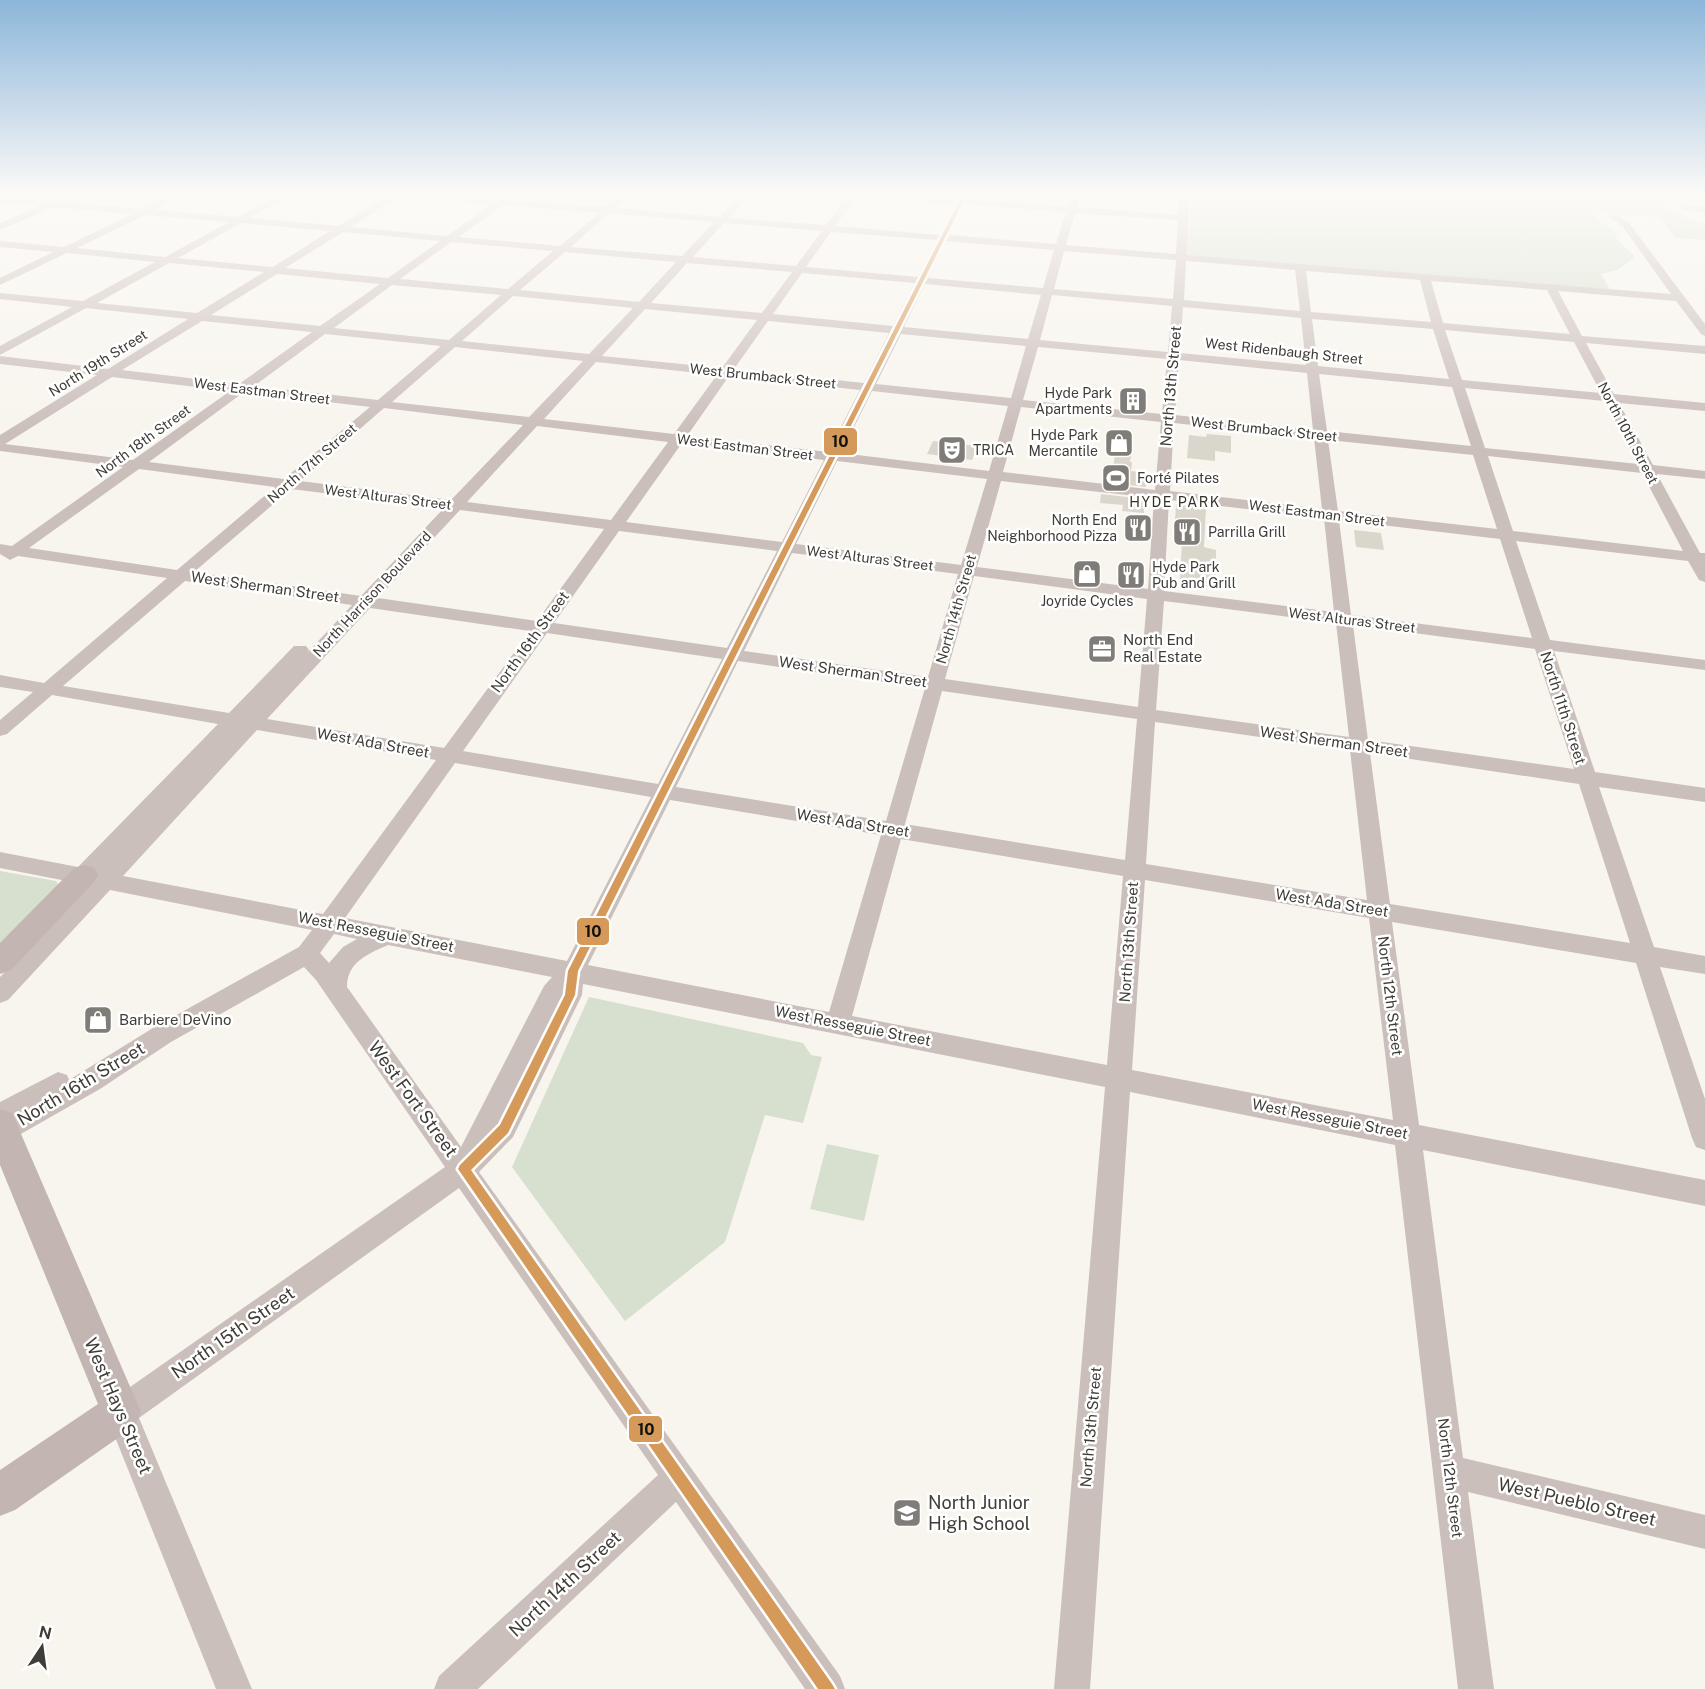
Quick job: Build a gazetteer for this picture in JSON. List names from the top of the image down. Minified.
{"streets":{"main road":["North Harrison Boulevard","North 15th Street","West Hays Street"],"street":["West Ridenbaugh Street","North 19th Street","West Brumback Street","North 13th Street","West Eastman Street","North 10th Street","North 18th Street","North 17th Street","West Alturas Street","West Sherman Street","North 14th Street","North 16th Street","North 11th Street","West Ada Street","West Resseguie Street","North 12th Street","West Fort Street","West Pueblo Street"]},"crossings":[["West Ridenbaugh Street","North 13th Street"],["West Ridenbaugh Street","North 10th Street"],["West Ridenbaugh Street","North 18th Street"],["West Ridenbaugh Street","North 17th Street"],["West Ridenbaugh Street","North Harrison Boulevard"],["West Ridenbaugh Street","North 14th Street"],["West Ridenbaugh Street","North 16th Street"],["West Ridenbaugh Street","North 11th Street"],["West Ridenbaugh Street","North 12th Street"],["West Ridenbaugh Street","North 15th Street"],["North 19th Street","West Brumback Street"],["North 19th Street","West Eastman Street"],["West Brumback Street","North 13th Street"],["West Brumback Street","North 10th Street"],["West Brumback Street","North 18th Street"],["West Brumback Street","North 17th Street"],["West Brumback Street","North Harrison Boulevard"],["West Brumback Street","North 14th Street"],["West Brumback Street","North 16th Street"],["West Brumback Street","North 11th Street"],["West Brumback Street","North 12th Street"],["West Brumback Street","North 15th Street"],["North 13th Street","West Eastman Street"],["North 13th Street","West Alturas Street"],["North 13th Street","West Sherman Street"],["North 13th Street","West Ada Street"],["North 13th Street","West Resseguie Street"],["West Eastman Street","North 10th Street"],["West Eastman Street","North 18th Street"],["West Eastman Street","North 17th Street"],["West Eastman Street","North Harrison Boulevard"],["West Eastman Street","North 14th Street"],["West Eastman Street","North 16th Street"],["West Eastman Street","North 11th Street"],["West Eastman Street","North 12th Street"],["West Eastman Street","North 15th Street"],["North 18th Street","West Alturas Street"],["North 18th Street","West Sherman Street"],["North 17th Street","West Alturas Street"],["North 17th Street","West Sherman Street"],["North 17th Street","West Ada Street"],["West Alturas Street","North Harrison Boulevard"],["West Alturas Street","North 14th Street"],["West Alturas Street","North 16th Street"],["West Alturas Street","North 11th Street"],["West Alturas Street","North 12th Street"],["West Alturas Street","North 15th Street"],["West Sherman Street","North Harrison Boulevard"],["West Sherman Street","North 14th Street"],["West Sherman Street","North 16th Street"],["West Sherman Street","North 11th Street"],["West Sherman Street","North 12th Street"],["West Sherman Street","North 15th Street"],["North Harrison Boulevard","West Ada Street"],["North Harrison Boulevard","West Resseguie Street"],["North 14th Street","West Ada Street"],["North 14th Street","West Resseguie Street"],["North 14th Street","West Fort Street"],["North 16th Street","West Ada Street"],["North 16th Street","West Resseguie Street"],["North 16th Street","West Fort Street"],["North 16th Street","West Hays Street"],["North 11th Street","West Ada Street"],["West Ada Street","North 12th Street"],["West Ada Street","North 15th Street"],["West Resseguie Street","North 12th Street"],["West Resseguie Street","North 15th Street"],["North 12th Street","West Pueblo Street"],["West Fort Street","North 15th Street"],["North 15th Street","West Hays Street"]],"districts":["HYDE PARK"],"places":{"building":["Hyde Park Apartments"],"shop":["Hyde Park Mercantile","Joyride Cycles","Barbiere DeVino"],"theatre":["TRICA"],"sports":["Forté Pilates"],"restaurant":["North End Neighborhood Pizza","Parrilla Grill","Hyde Park Pub and Grill"],"office":["North End Real Estate"],"school or university":["North Junior High School"]},"lines":["transit line 10"],"north":"top"}
